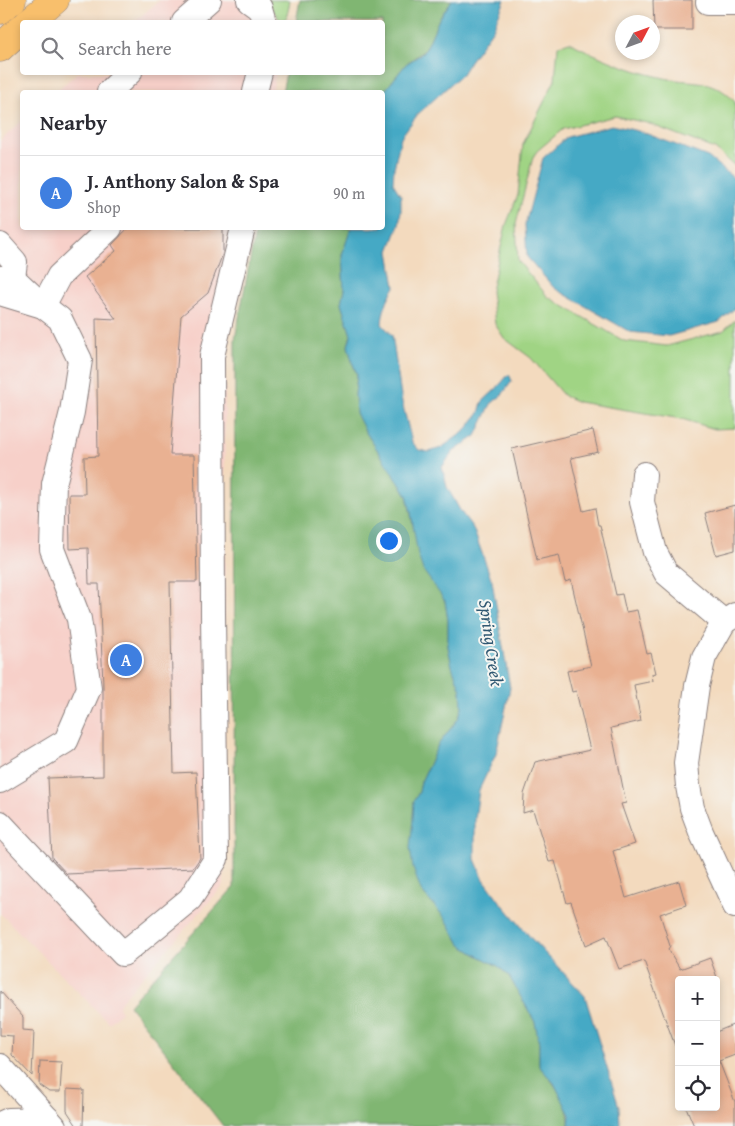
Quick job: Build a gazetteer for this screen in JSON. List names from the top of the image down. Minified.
{"water":["Spring Creek"],"north":"top right","page":{"search":"Search here","heading":"Nearby","list":[{"mark":"A","name":"J. Anthony Salon & Spa","note":"Shop","value":"90 m"}],"pins":"A","map_buttons":["+","−"]}}
